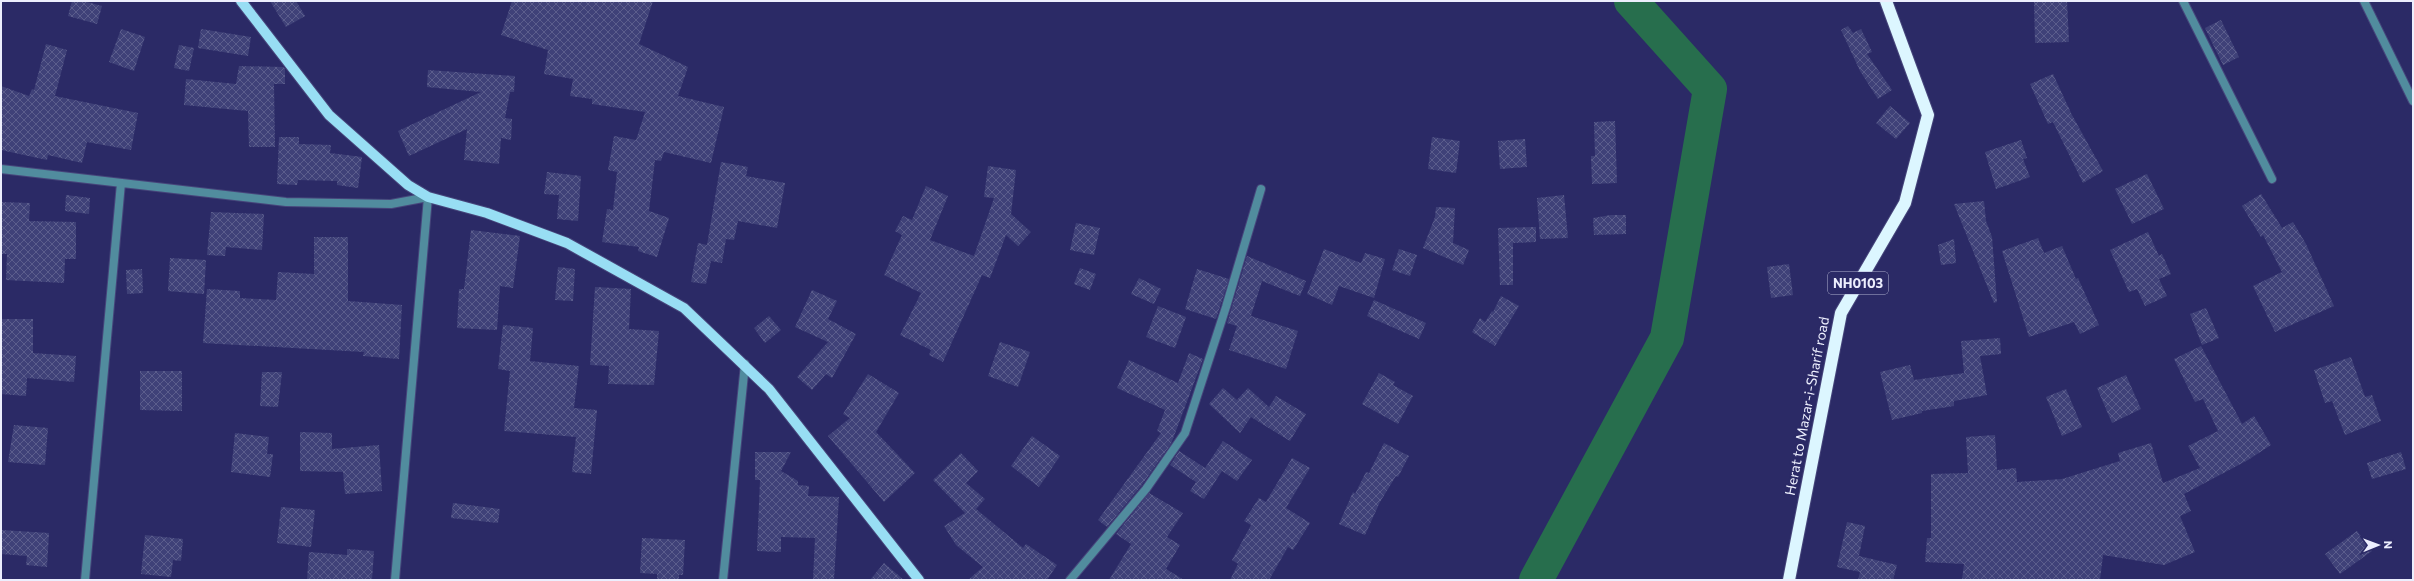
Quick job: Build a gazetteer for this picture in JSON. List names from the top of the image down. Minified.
{"streets":{"highway":["NH0103","Herat to Mazar-i-Sharif road"]},"north":"right"}
